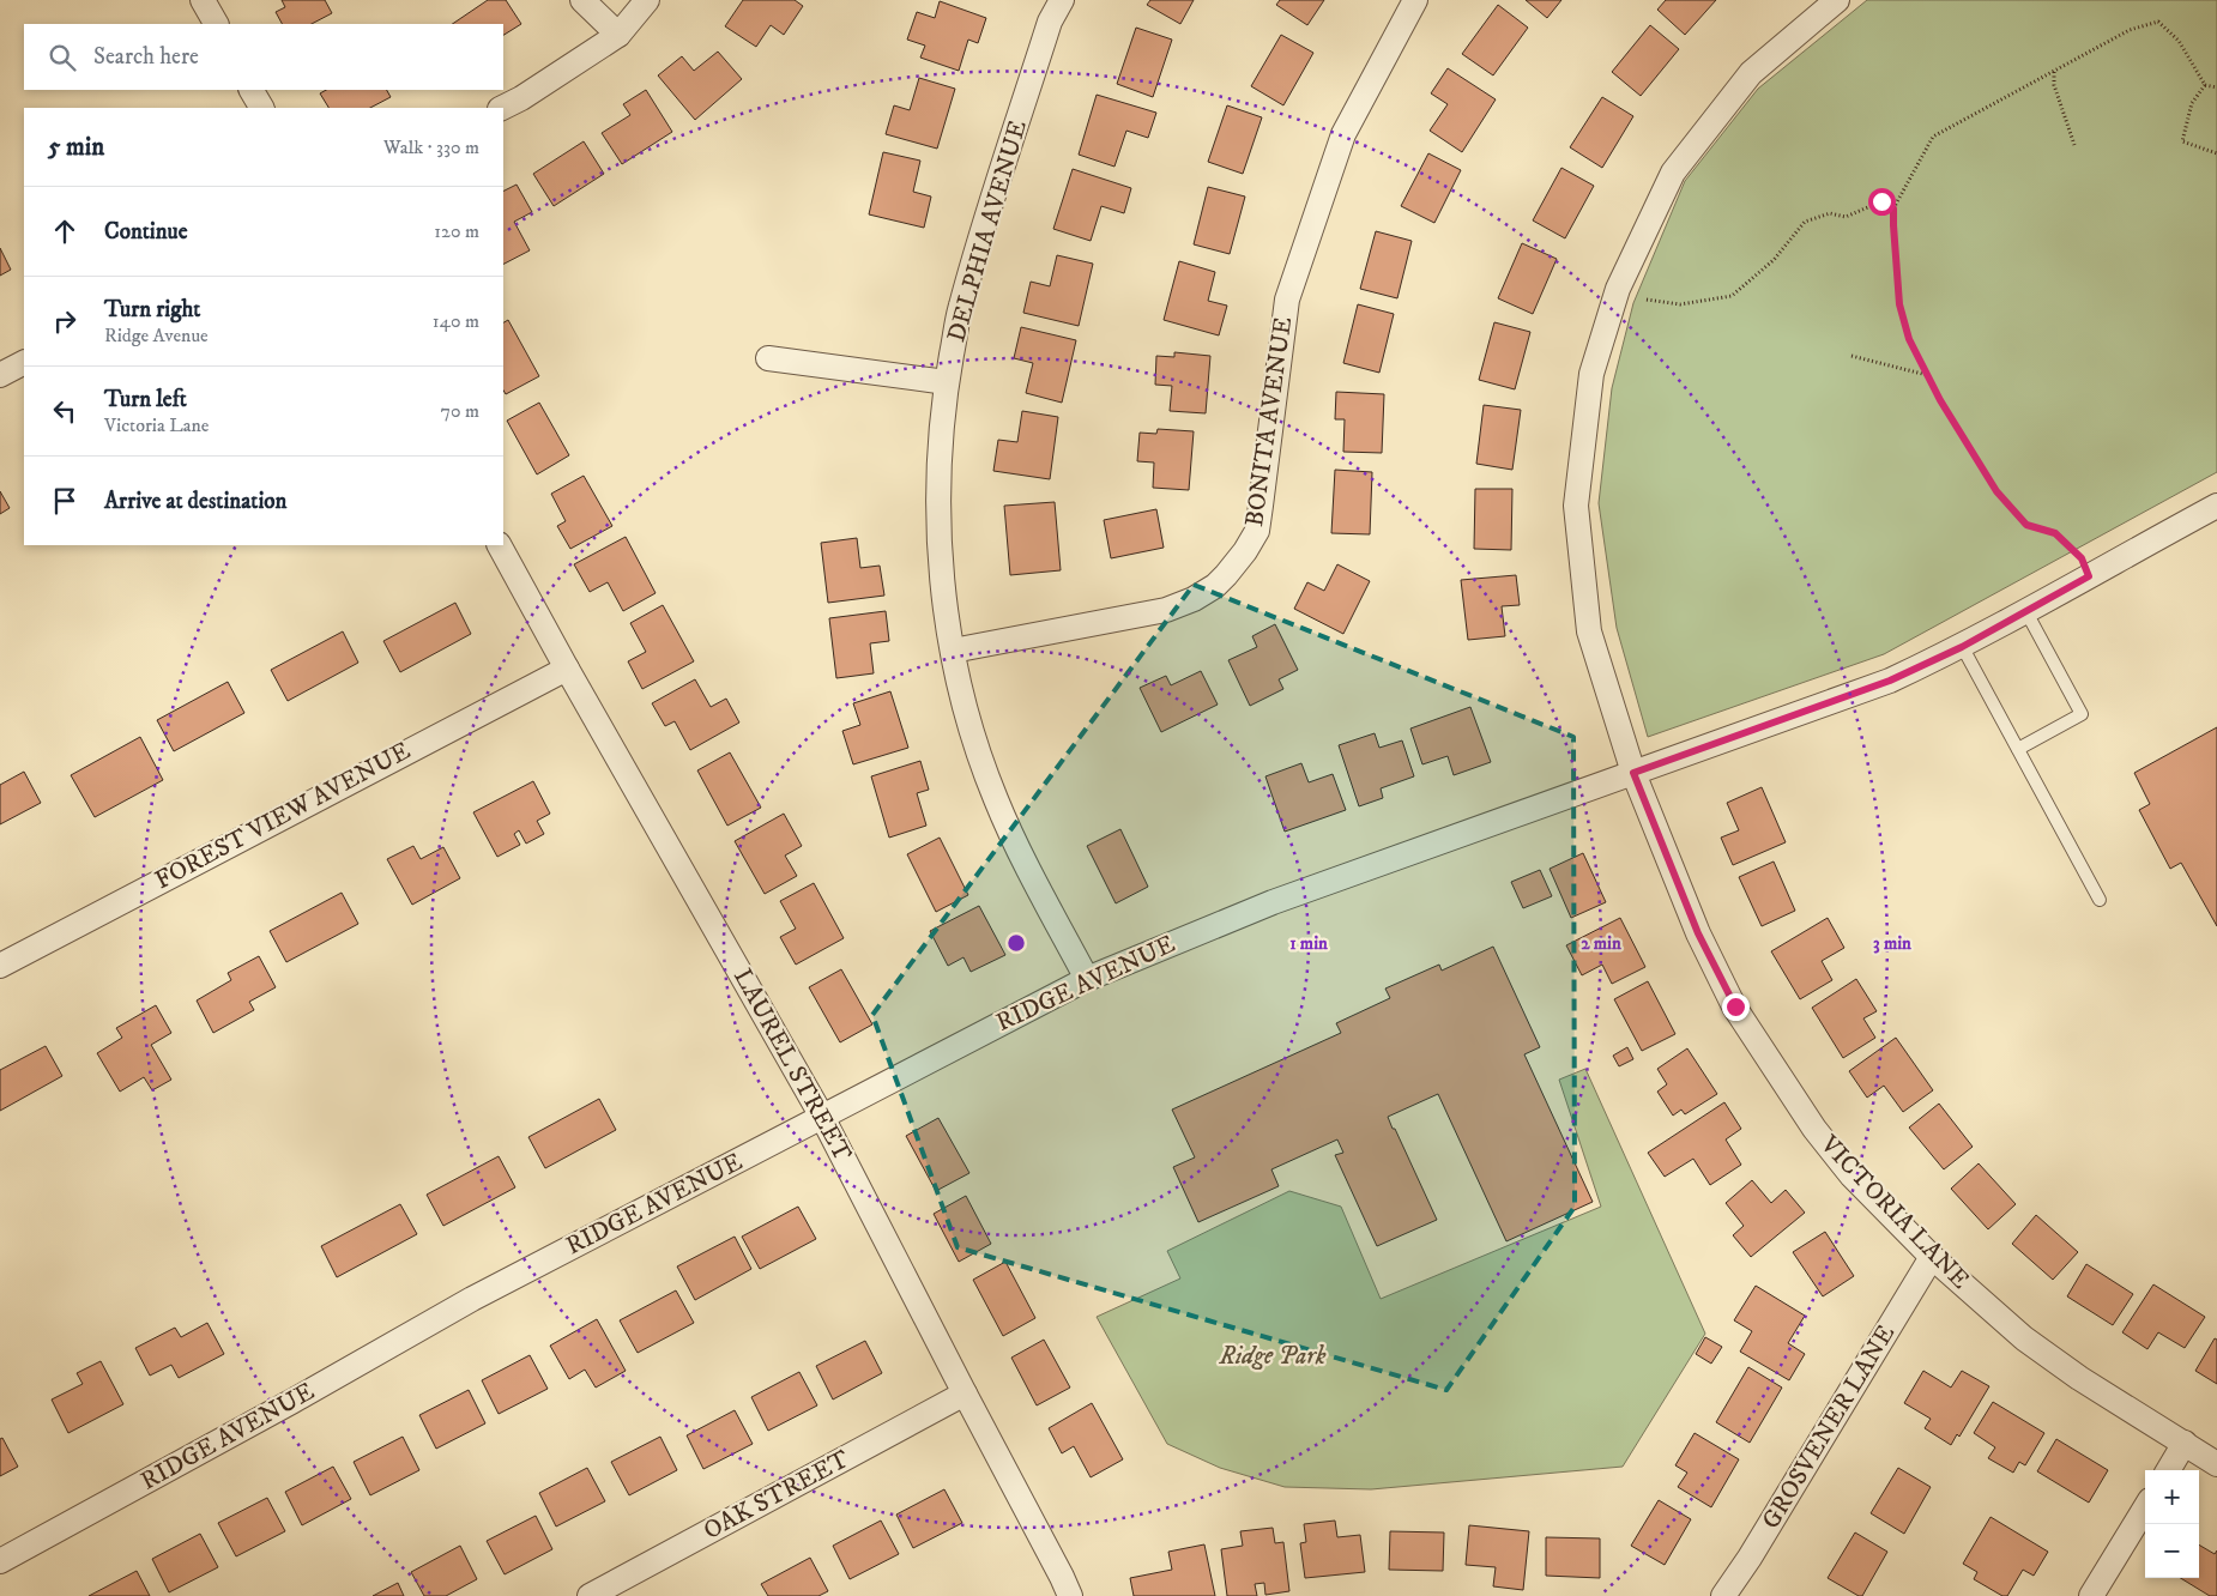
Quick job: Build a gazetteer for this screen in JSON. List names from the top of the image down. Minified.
{"streets":{"street":["DELPHIA AVENUE","BONITA AVENUE","FOREST VIEW AVENUE","RIDGE AVENUE","LAUREL STREET","VICTORIA LANE","GROSVENER LANE","OAK STREET"]},"crossings":[["DELPHIA AVENUE","BONITA AVENUE"],["DELPHIA AVENUE","RIDGE AVENUE"],["FOREST VIEW AVENUE","LAUREL STREET"],["RIDGE AVENUE","LAUREL STREET"],["RIDGE AVENUE","VICTORIA LANE"],["LAUREL STREET","OAK STREET"],["VICTORIA LANE","GROSVENER LANE"]],"parks":["Ridge Park"],"page":{"search":"Search here","heading":["5 min","Walk · 330 m"],"list":[["Continue","120 m"],["Turn right","Ridge Avenue","140 m"],["Turn left","Victoria Lane","70 m"],"Arrive at destination"],"map_buttons":["+","−"]},"rings":["1 min","2 min","3 min"]}
